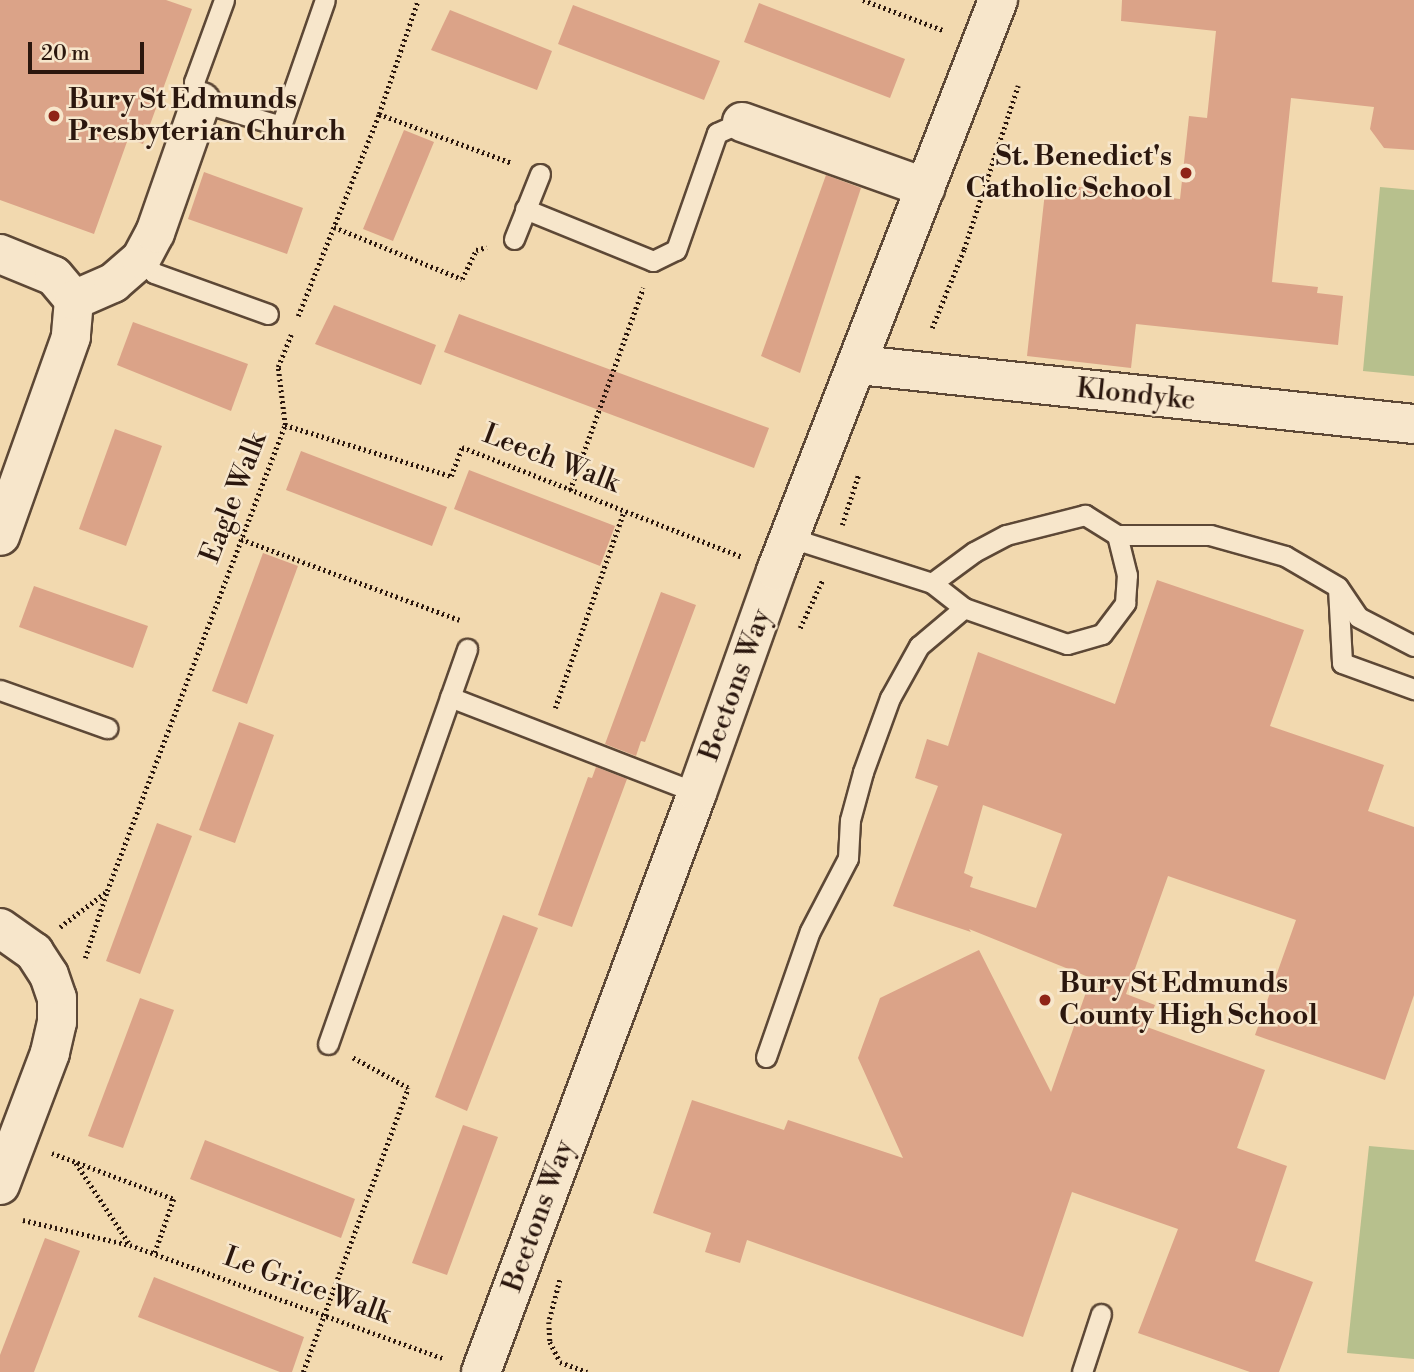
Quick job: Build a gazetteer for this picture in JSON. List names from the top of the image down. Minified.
{"streets":{"street":["Klondyke","Beetons Way"],"path":["Leech Walk","Eagle Walk","Le Grice Walk"]},"crossings":[["Klondyke","Beetons Way"],["Leech Walk","Eagle Walk"],["Leech Walk","Beetons Way"]],"places":["Bury St Edmunds Presbyterian Church","St. Benedict's Catholic School","Bury St Edmunds County High School"],"scale_bar":"20 m"}
